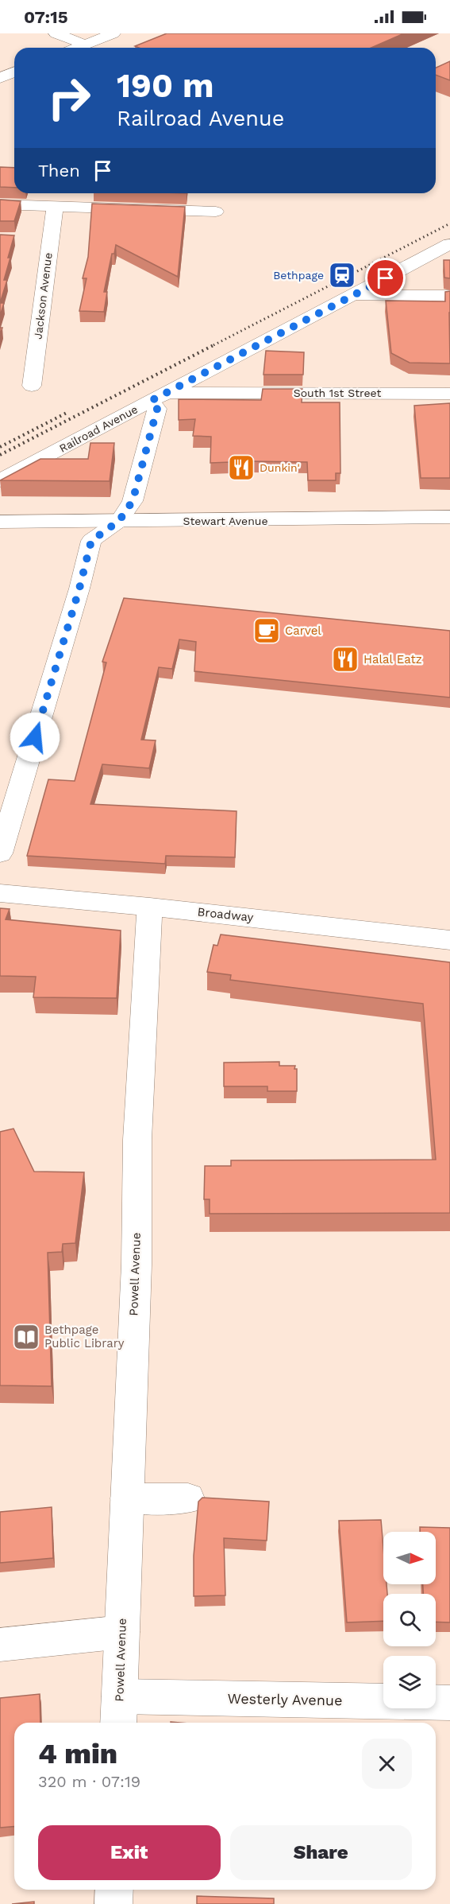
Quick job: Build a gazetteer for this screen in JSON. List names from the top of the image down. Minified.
{"streets":{"street":["Jackson Avenue","South 1st Street","Railroad Avenue","Stewart Avenue","Broadway","Powell Avenue","Westerly Avenue"]},"crossings":[["South 1st Street","Railroad Avenue"],["Broadway","Powell Avenue"],["Powell Avenue","Westerly Avenue"]],"places":{"station":["Bethpage"],"restaurant":["Dunkin'","Halal Eatz"],"cafe":["Carvel"],"library":["Bethpage Public Library"]},"north":"right","page":{"status":"07:15","turn":["190 m","Railroad Avenue"],"then":"Then","heading":["4 min","320 m · 07:19"],"buttons":["Exit","Share"]}}
